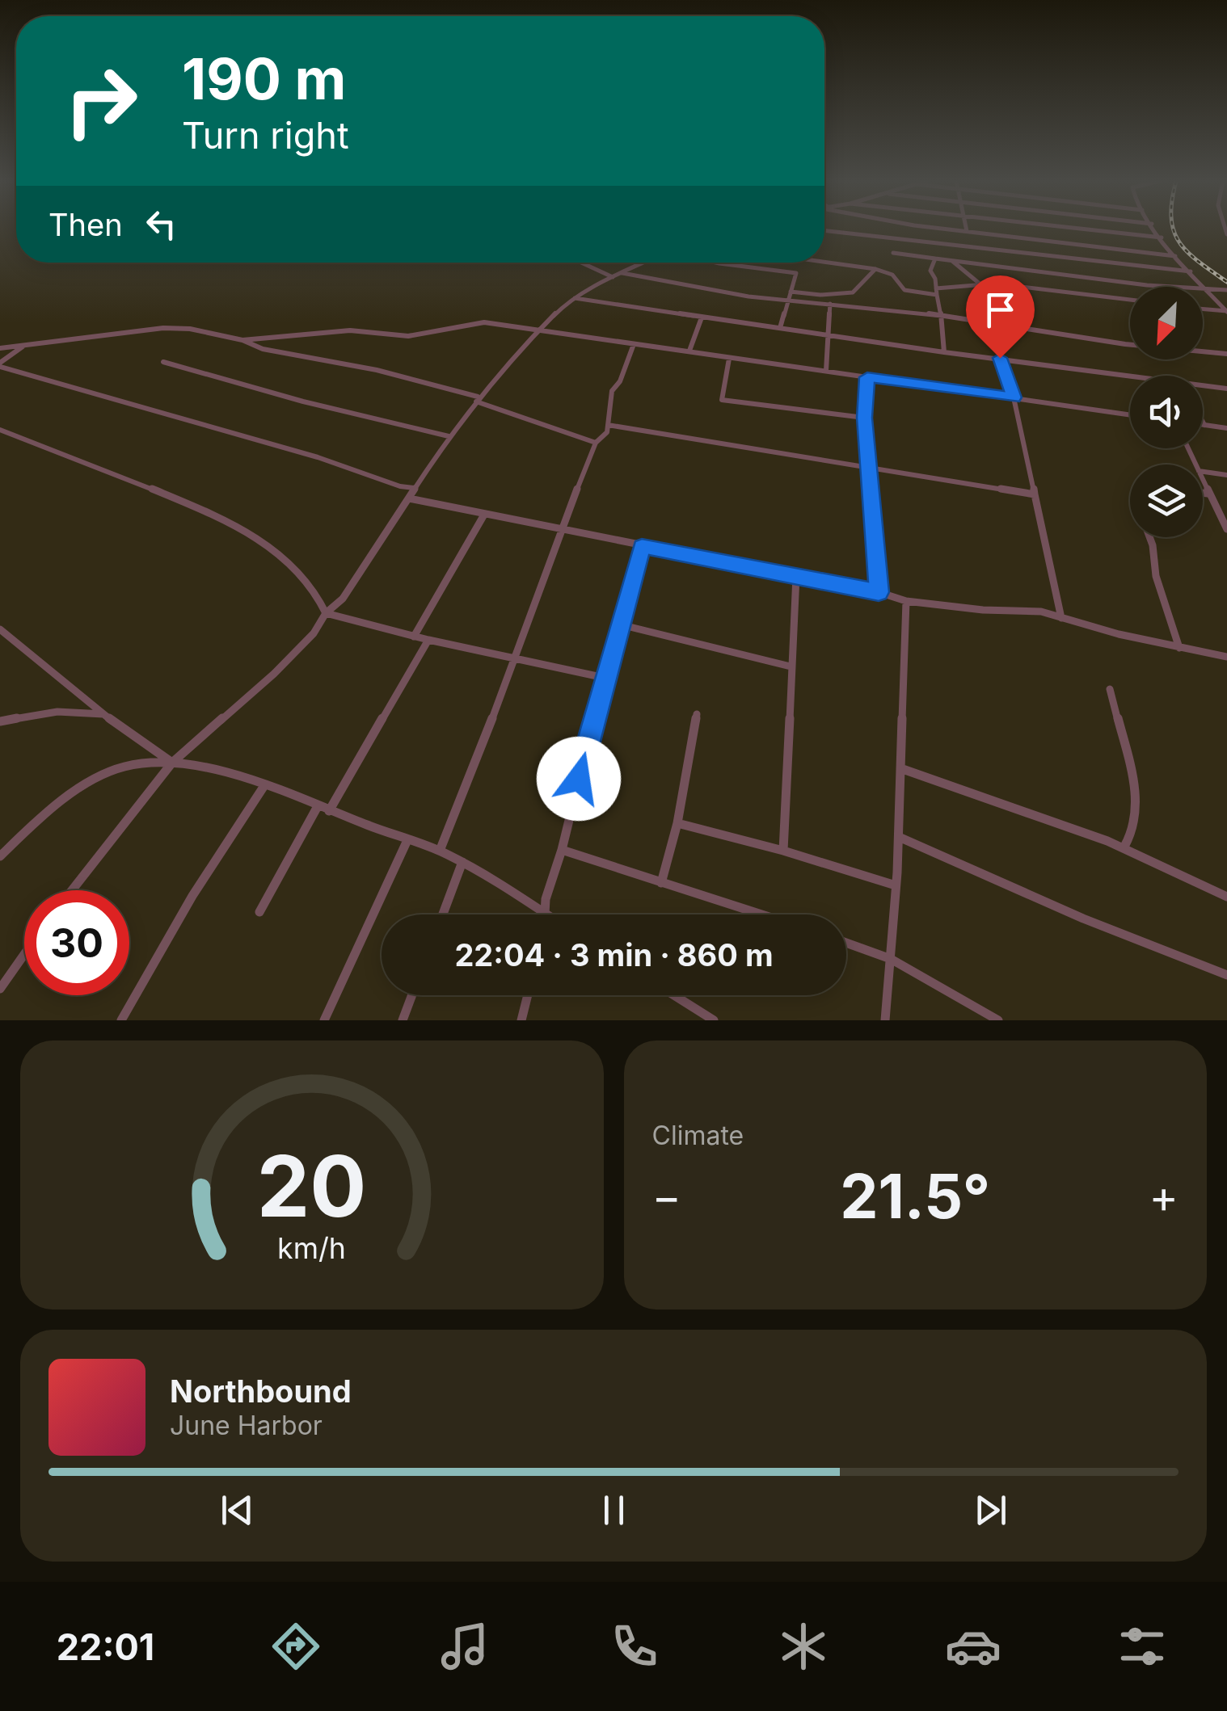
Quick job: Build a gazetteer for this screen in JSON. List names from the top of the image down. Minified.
{"north":"bottom left","page":{"turn":["190 m","Turn right"],"then":"Then","limit":"30","trip":"22:04 · 3 min · 860 m","tile":"Climate","heat":["−","21.5°","+"],"song":["Northbound","June Harbor"],"tabs":"22:01","gauge":["20","km/h"]}}
